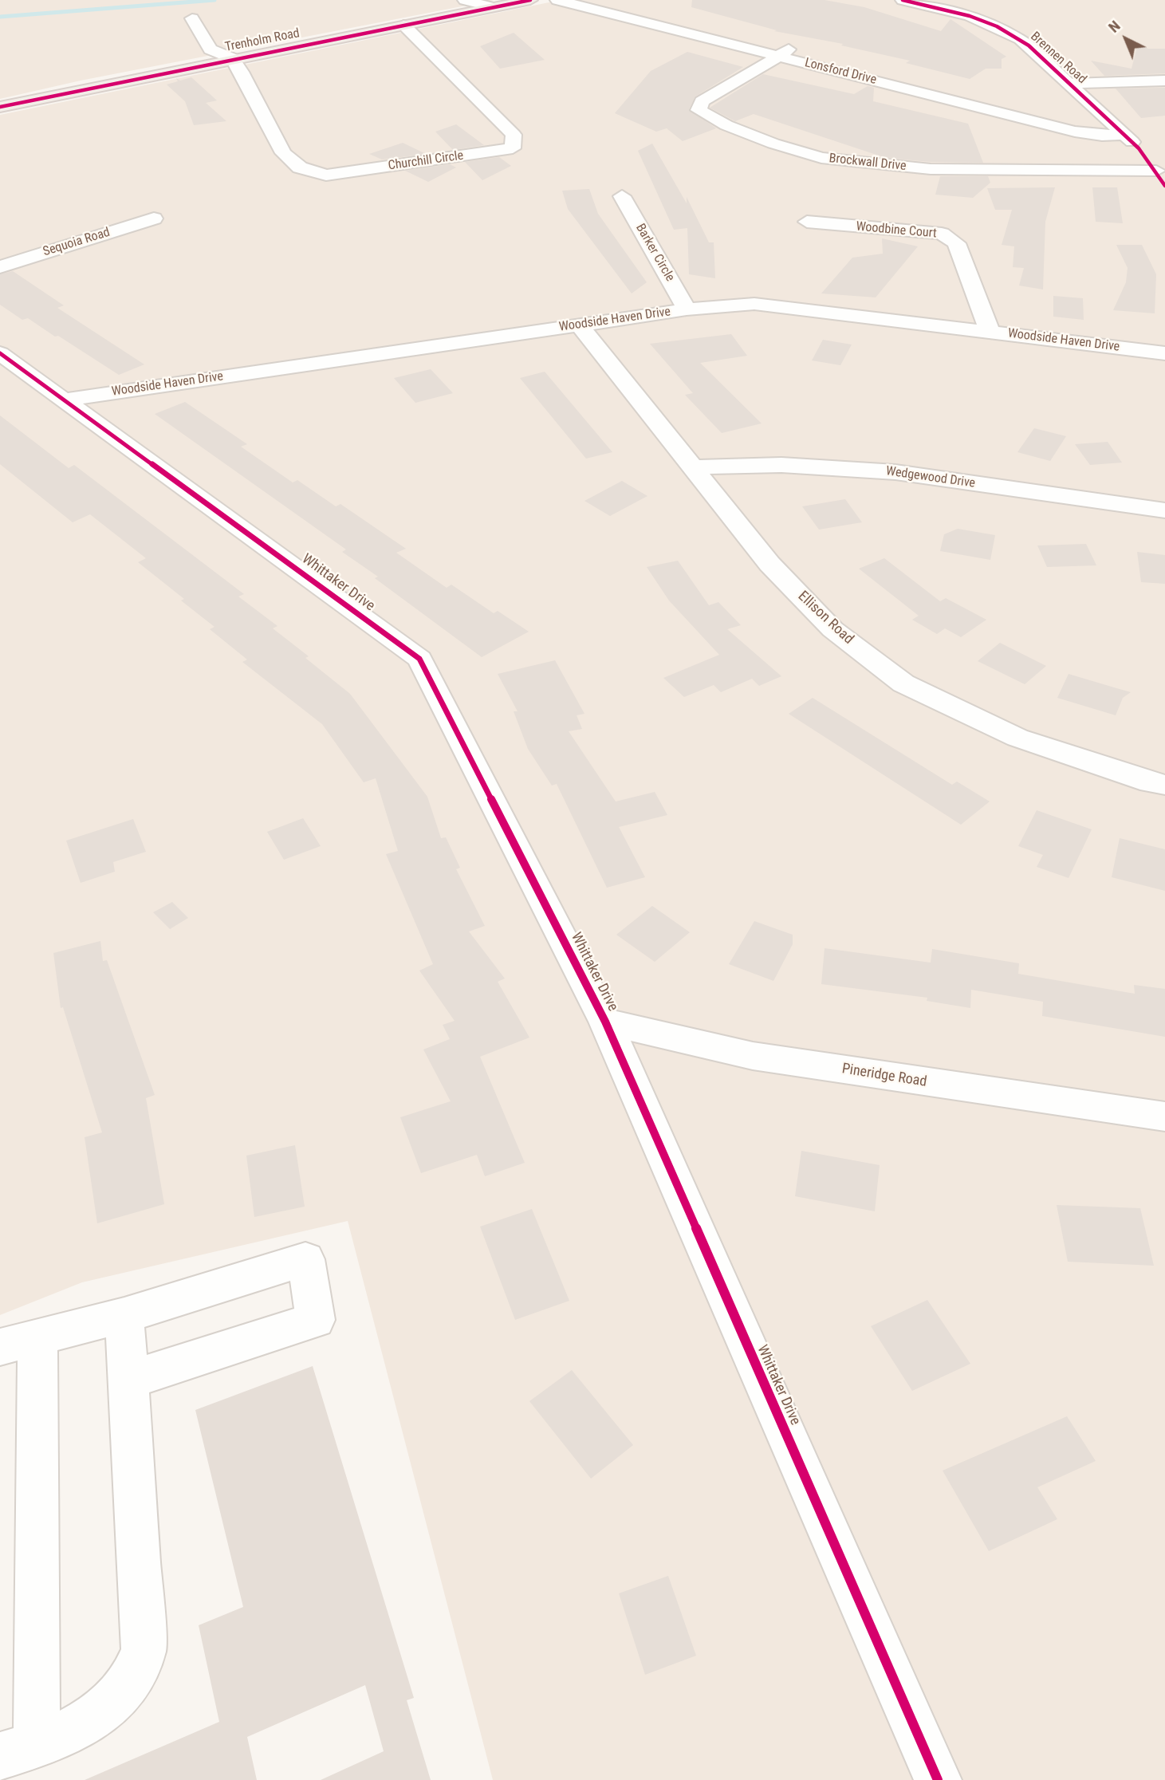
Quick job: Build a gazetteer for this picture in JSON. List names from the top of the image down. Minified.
{"streets":{"main road":["Trenholm Road"],"street":["Brennen Road","Lonsford Drive","Churchill Circle","Brockwall Drive","Woodbine Court","Sequoia Road","Barker Circle","Woodside Haven Drive","Wedgewood Drive","Whittaker Drive","Ellison Road","Pineridge Road"]},"crossings":[["Trenholm Road","Churchill Circle"],["Brennen Road","Lonsford Drive"],["Brennen Road","Brockwall Drive"],["Lonsford Drive","Brockwall Drive"],["Woodbine Court","Woodside Haven Drive"],["Barker Circle","Woodside Haven Drive"],["Woodside Haven Drive","Whittaker Drive"],["Woodside Haven Drive","Ellison Road"],["Wedgewood Drive","Ellison Road"],["Whittaker Drive","Pineridge Road"]],"north":"top left"}
